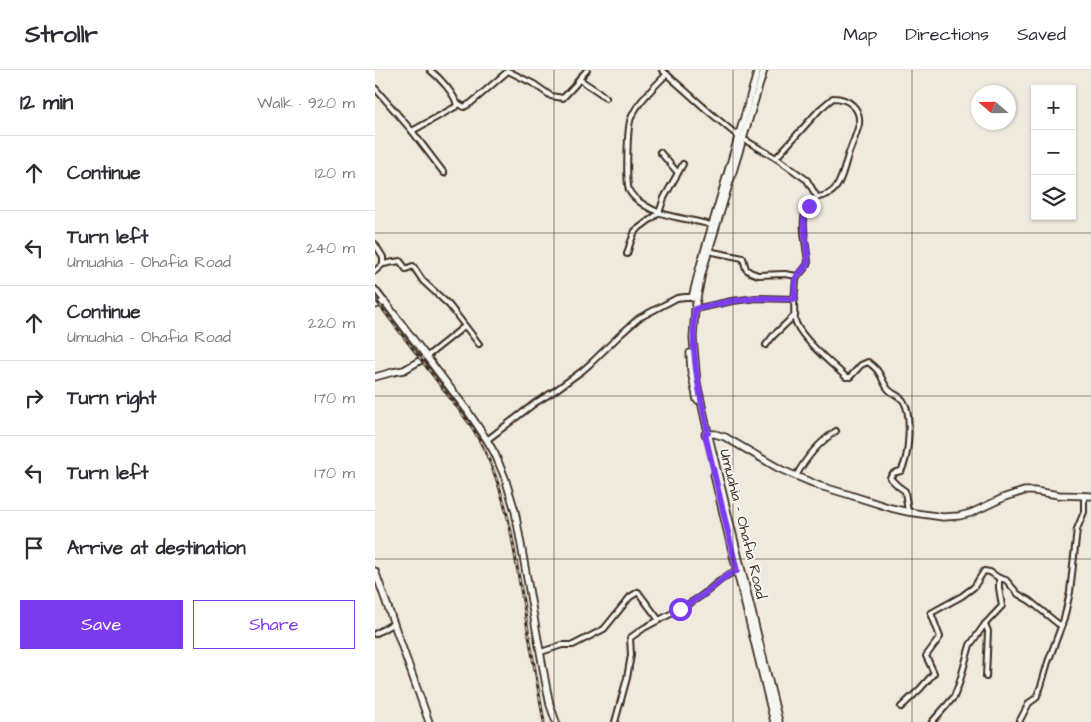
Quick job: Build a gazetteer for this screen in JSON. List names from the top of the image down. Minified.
{"streets":{"main road":["Umuahia - Ohafia Road"]},"north":"left","page":{"header":"Strollr","nav":["Map","Directions","Saved"],"heading":["12 min","Walk · 920 m"],"map_buttons":["+","−"],"list":[["Continue","120 m"],["Turn left","Umuahia - Ohafia Road","240 m"],["Continue","Umuahia - Ohafia Road","220 m"],["Turn right","170 m"],["Turn left","170 m"],"Arrive at destination"],"buttons":["Save","Share"]}}
